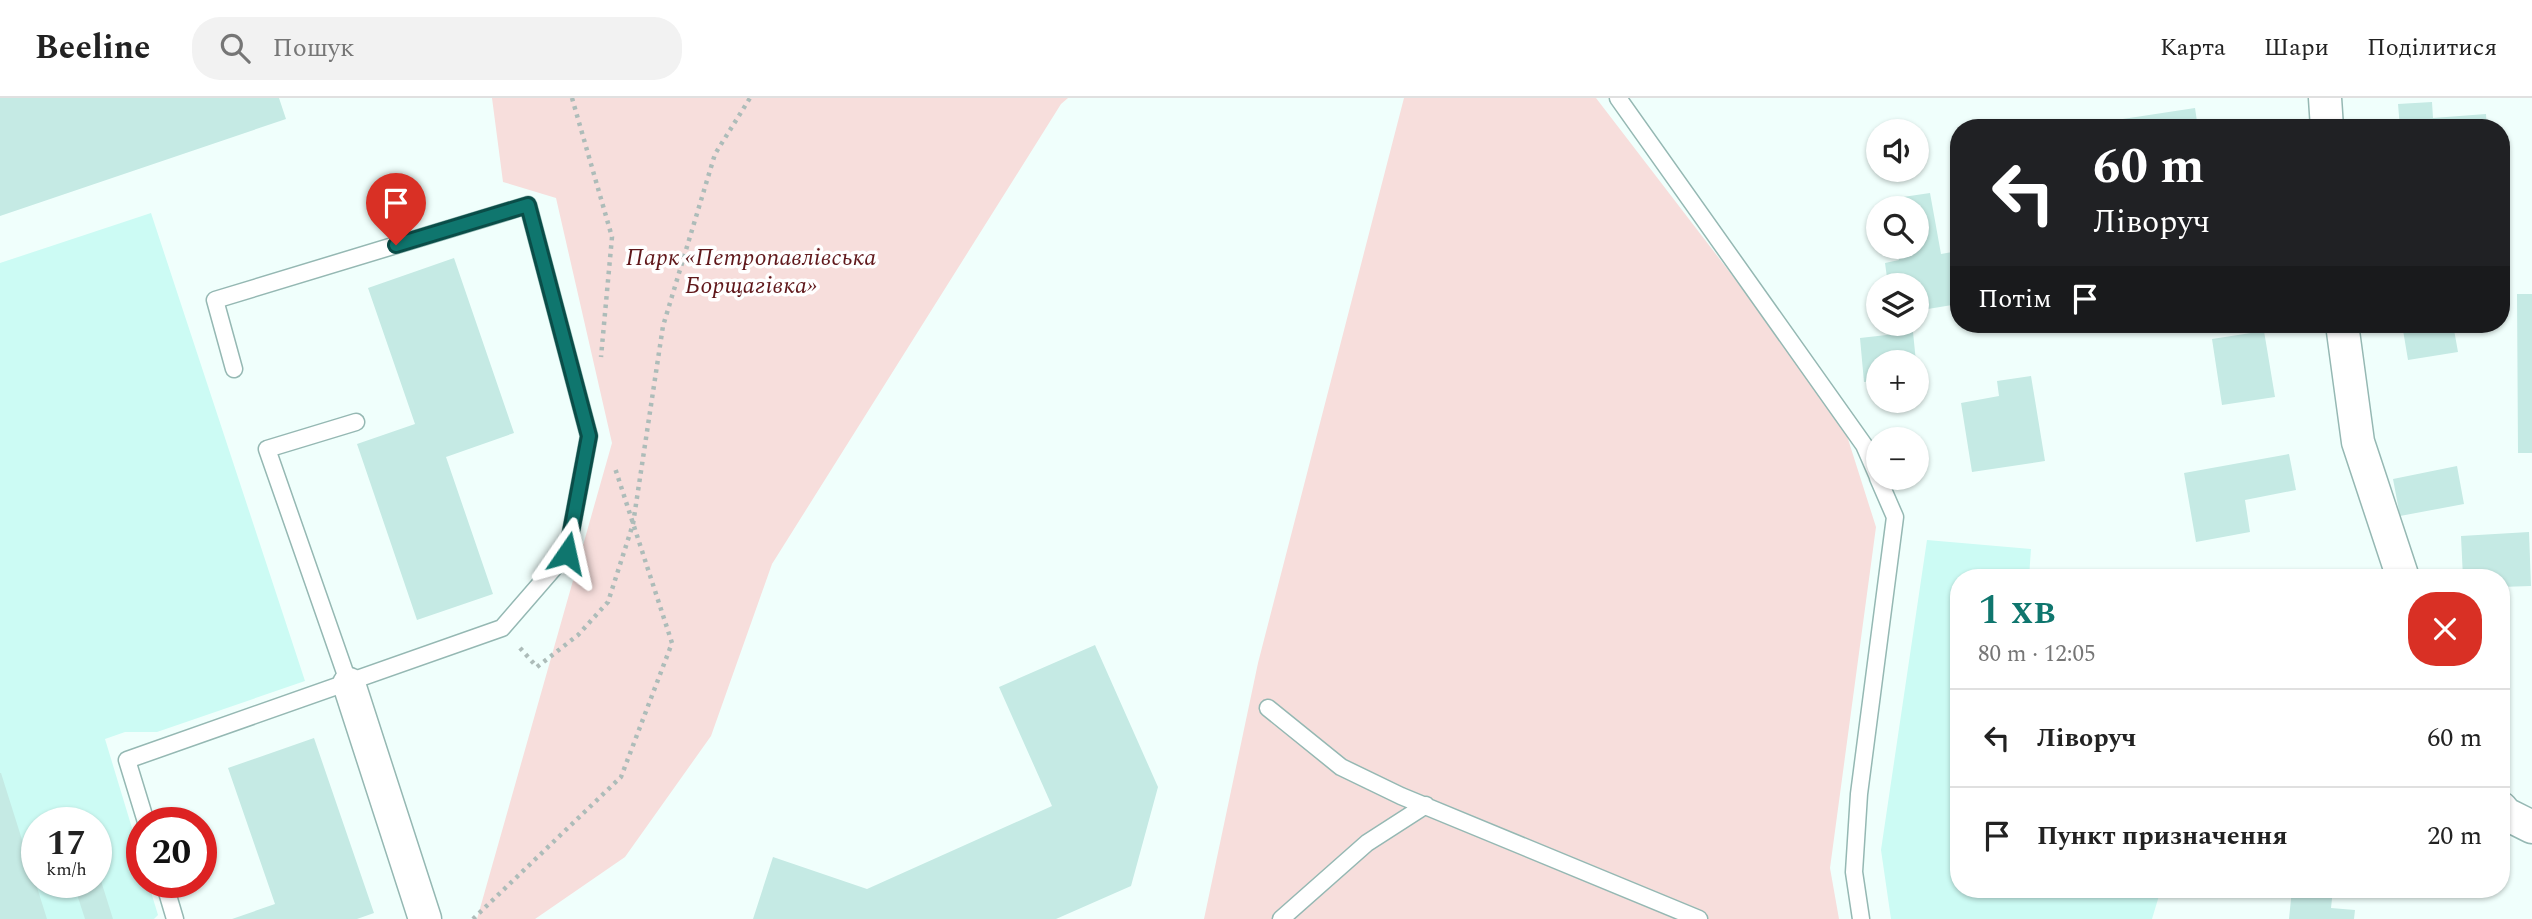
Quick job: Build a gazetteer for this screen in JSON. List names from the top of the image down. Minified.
{"parks":["Парк «Петропавлівська Борщагівка»"],"page":{"header":"Beeline","search":"Пошук","nav":["Карта","Шари","Поділитися"],"map_buttons":["+","−"],"turn":["60 m","Ліворуч"],"then":"Потім","heading":["1 хв","80 m · 12:05"],"list":[{"name":"Ліворуч","value":"60 m"},{"name":"Пункт призначення","value":"20 m"}],"speed":"17 km/h","limit":"20"}}
